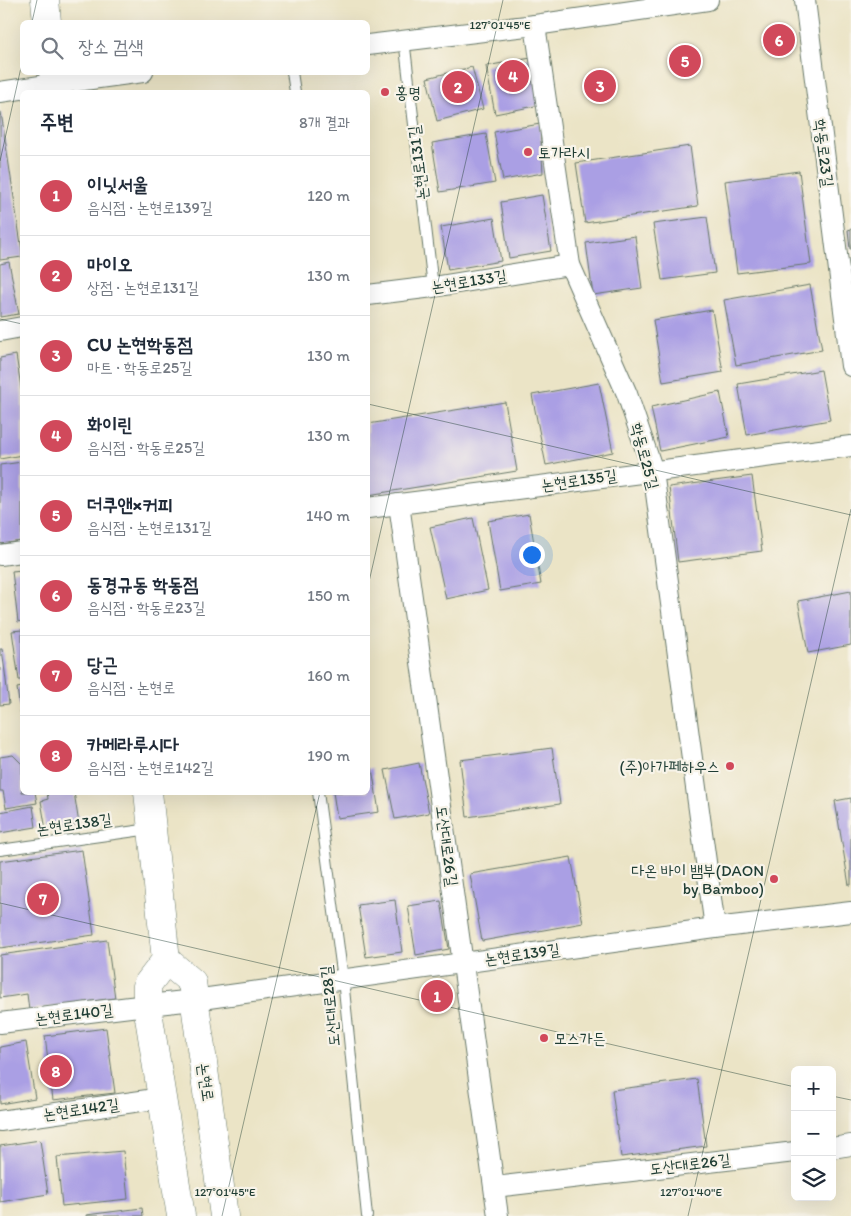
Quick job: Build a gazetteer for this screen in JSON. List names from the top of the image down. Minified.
{"streets":{"main road":["논현로"],"street":["학동로23길","논현로133길","학동로25길","논현로135길","도산대로26길","논현로139길","논현로140길","논현로142길"],"lane":["논현로131길","논현로138길","도산대로28길"]},"crossings":[["논현로131길","논현로133길"],["논현로133길","학동로25길"],["학동로25길","논현로135길"],["학동로25길","논현로139길"],["논현로135길","도산대로26길"],["도산대로26길","논현로139길"],["논현로139길","도산대로28길"],["논현로139길","논현로140길"],["논현로139길","논현로"],["논현로140길","논현로"]],"places":["홍명","토가라시","(주)아가페하우스","다온 바이 뱀부(DAON by Bamboo)","모스가든"],"page":{"search":"장소 검색","pins":["6","5","4","3","2","7","1","8"],"heading":["주변","8개 결과"],"list":[{"mark":"1","name":"이닛서울","note":"음식점 · 논현로139길","value":"120 m"},{"mark":"2","name":"마이오","note":"상점 · 논현로131길","value":"130 m"},{"mark":"3","name":"CU 논현학동점","note":"마트 · 학동로25길","value":"130 m"},{"mark":"4","name":"화이린","note":"음식점 · 학동로25길","value":"130 m"},{"mark":"5","name":"더쿠앤×커피","note":"음식점 · 논현로131길","value":"140 m"},{"mark":"6","name":"동경규동 학동점","note":"음식점 · 학동로23길","value":"150 m"},{"mark":"7","name":"당근","note":"음식점 · 논현로","value":"160 m"},{"mark":"8","name":"카메라루시다","note":"음식점 · 논현로142길","value":"190 m"}],"map_buttons":["+","−"]},"coordinates":["127°01'45\"E","127°01'40\"E"]}
